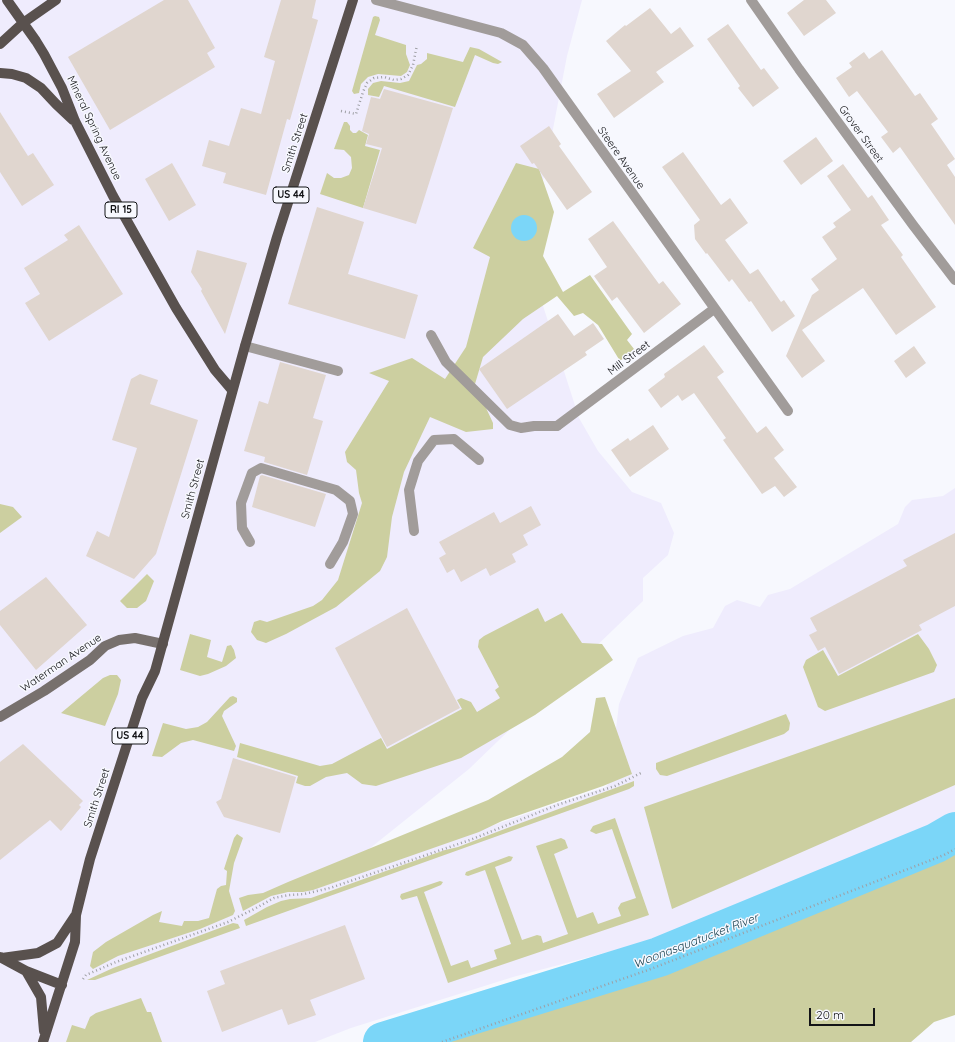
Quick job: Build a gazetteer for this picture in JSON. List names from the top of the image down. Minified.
{"streets":{"main road":["Mineral Spring Avenue","Smith Street","US 44","RI 15","Waterman Avenue"],"street":["Grover Street","Steere Avenue","Mill Street"]},"crossings":[["Mineral Spring Avenue","Smith Street"],["Smith Street","US 44"],["Smith Street","Waterman Avenue"],["Steere Avenue","Mill Street"]],"water":["Woonasquatucket River"],"scale_bar":"20 m"}
